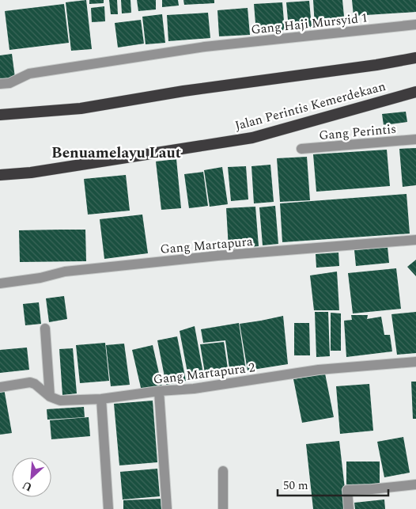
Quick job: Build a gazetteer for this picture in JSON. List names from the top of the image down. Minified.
{"streets":{"highway":["Jalan Perintis Kemerdekaan"],"street":["Gang Haji Mursyid 1","Gang Perintis","Gang Martapura","Gang Martapura 2"]},"districts":["Benuamelayu Laut"],"scale_bar":"50 m","north":"bottom left"}
